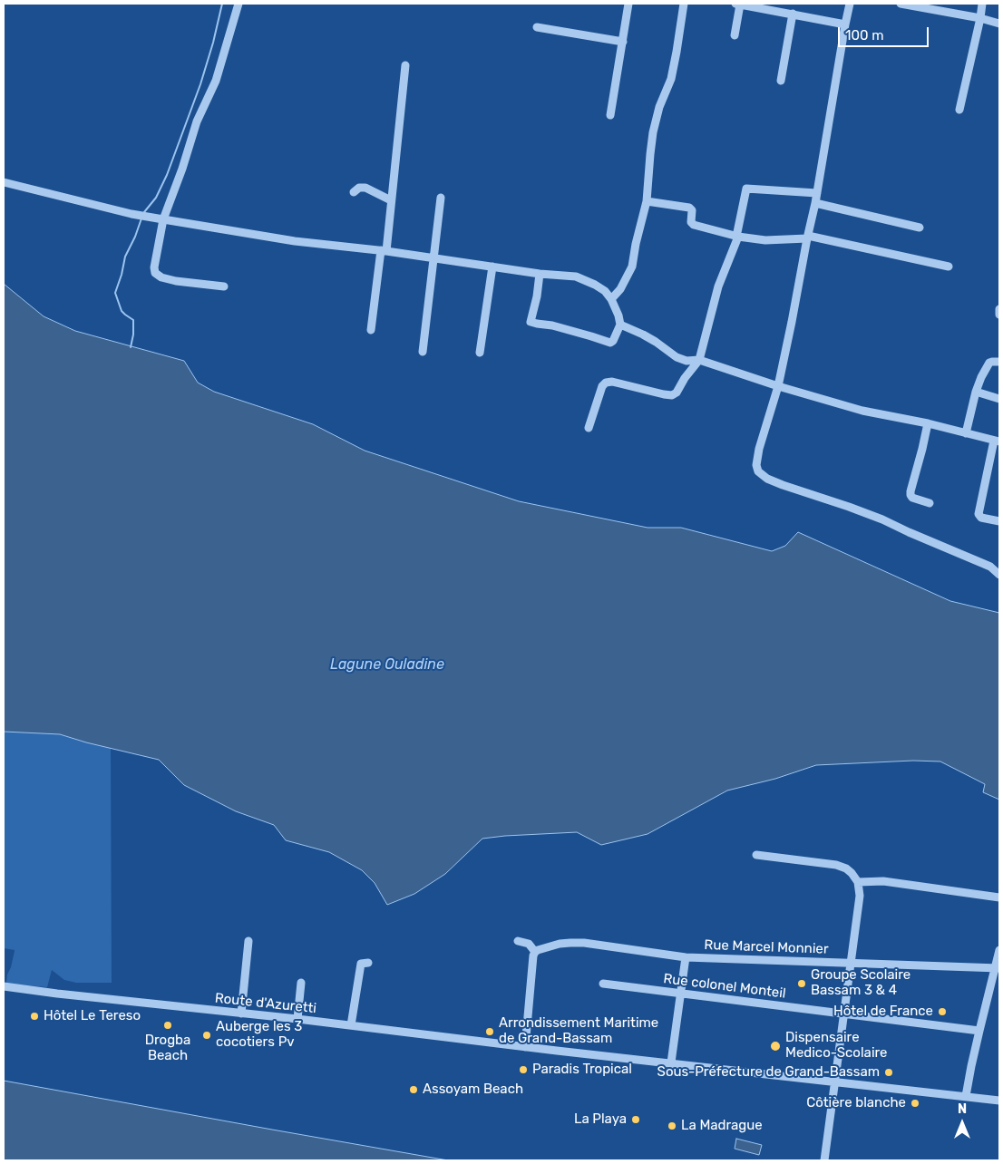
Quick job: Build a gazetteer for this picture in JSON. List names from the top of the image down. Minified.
{"streets":{"street":["Rue Marcel Monnier","Rue colonel Monteil","Route d'Azuretti"]},"water":["Lagune Ouladine"],"places":["Groupe Scolaire Bassam 3 & 4","Hôtel de France","Hôtel Le Tereso","Drogba Beach","Arrondissement Maritime de Grand-Bassam","Auberge les 3 cocotiers Pv","Dispensaire Medico-Scolaire","Paradis Tropical","Sous-Préfecture de Grand-Bassam","Assoyam Beach","Côtière blanche","La Playa","La Madrague"],"scale_bar":"100 m","north":"top"}
